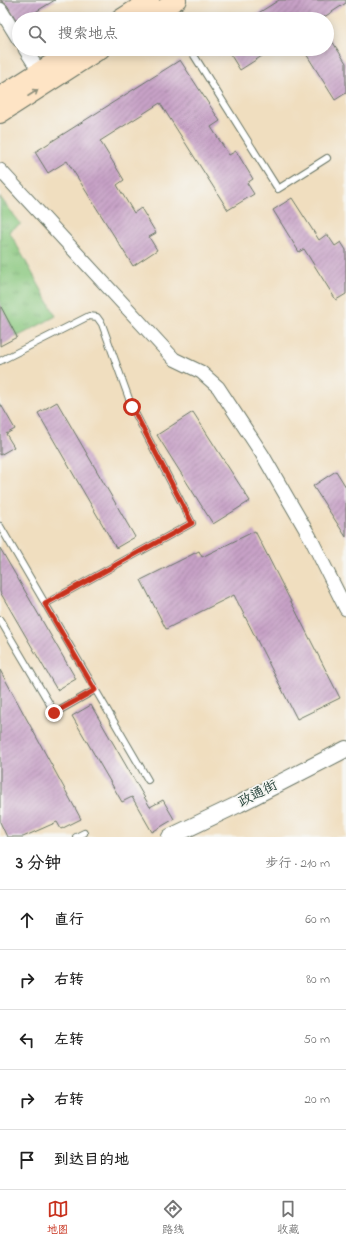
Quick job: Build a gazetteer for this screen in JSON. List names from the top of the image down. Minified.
{"streets":{"street":["政通街"]},"page":{"search":"搜索地点","heading":["3 分钟","步行 · 210 m"],"list":[["直行","60 m"],["右转","80 m"],["左转","50 m"],["右转","20 m"],"到达目的地"],"nav":["地图","路线","收藏"]}}
